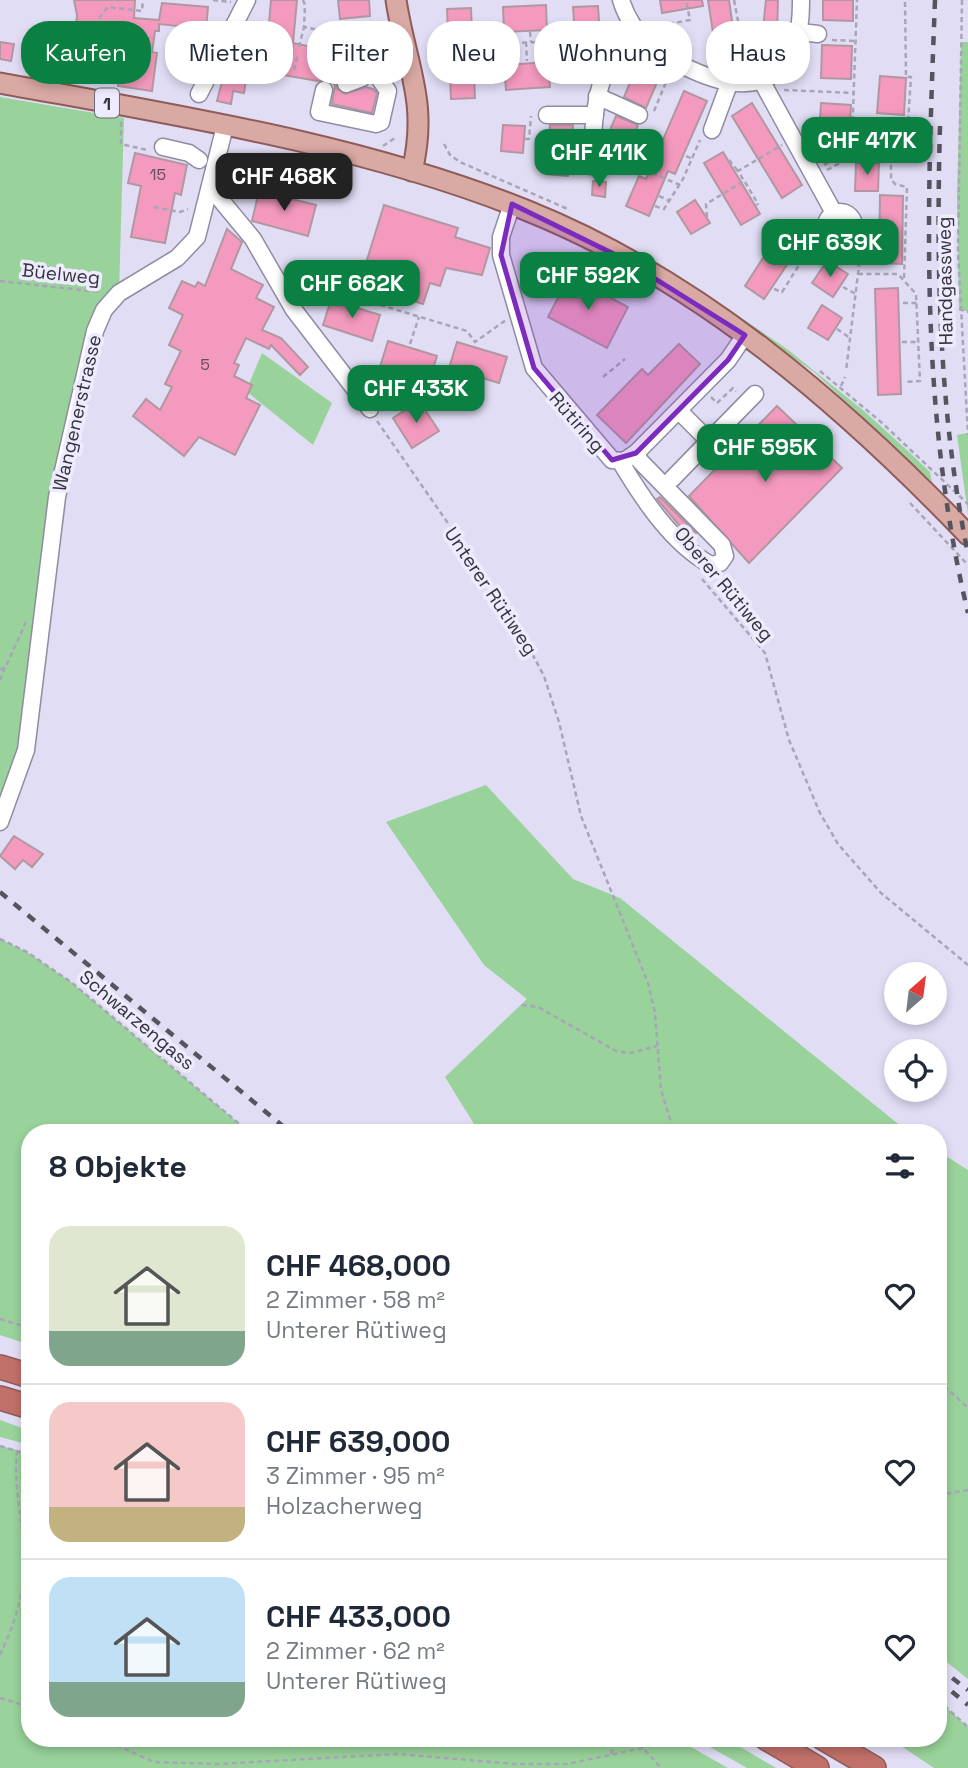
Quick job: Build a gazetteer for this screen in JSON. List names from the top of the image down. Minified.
{"streets":{"main road":["1"],"street":["Wangenerstrasse","Rütiring"],"path":["Büelweg","Handgassweg","Oberer Rütiweg","Unterer Rütiweg","Schwarzengass"]},"crossings":[["1","Wangenerstrasse"],["1","Rütiring"],["Büelweg","Wangenerstrasse"]],"house_numbers":["15","5"],"north":"top right","page":{"chip":["Kaufen","Mieten","Filter","Neu","Wohnung","Haus"],"price":["CHF 417K","CHF 411K","CHF 468K","CHF 639K","CHF 592K","CHF 662K","CHF 433K","CHF 595K"],"heading":"8 Objekte","list":[{"name":"CHF 468,000","note":"2 Zimmer · 58 m² · Unterer Rütiweg"},{"name":"CHF 639,000","note":"3 Zimmer · 95 m² · Holzacherweg"},{"name":"CHF 433,000","note":"2 Zimmer · 62 m² · Unterer Rütiweg"}]}}
